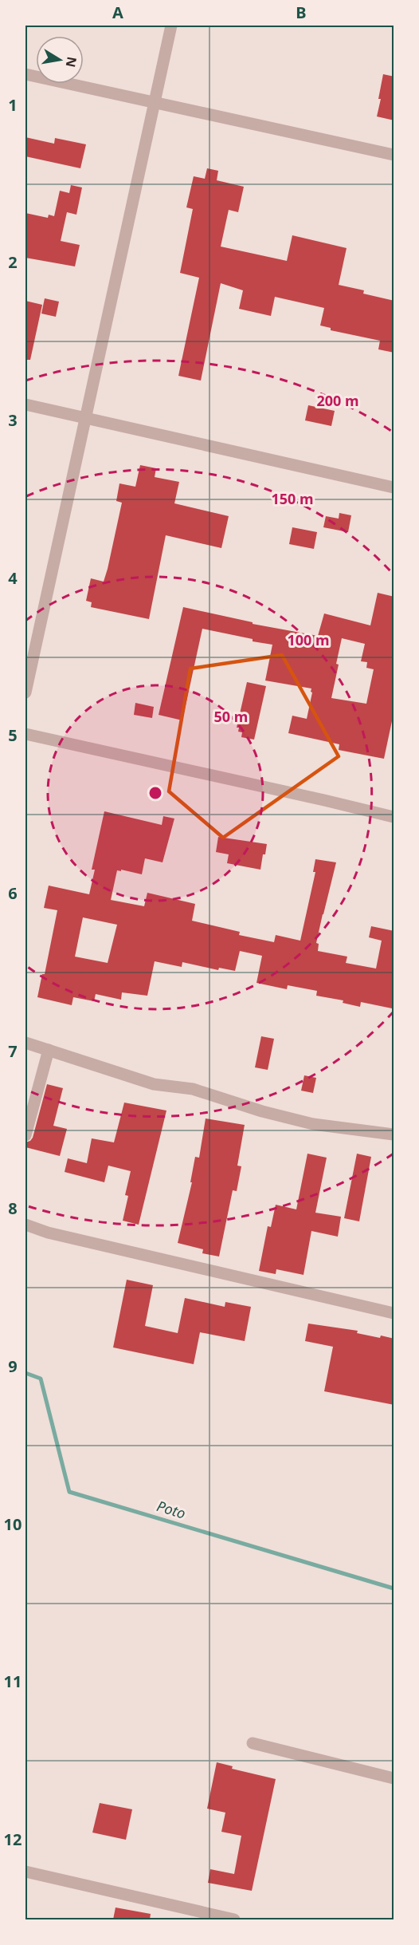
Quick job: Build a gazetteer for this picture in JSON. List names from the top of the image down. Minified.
{"water":["Poto"],"north":"right","grid":{"columns":["A","B"],"rows":["1","2","3","4","5","6","7","8","9","10","11","12"]},"rings":["200 m","150 m","100 m","50 m"]}
